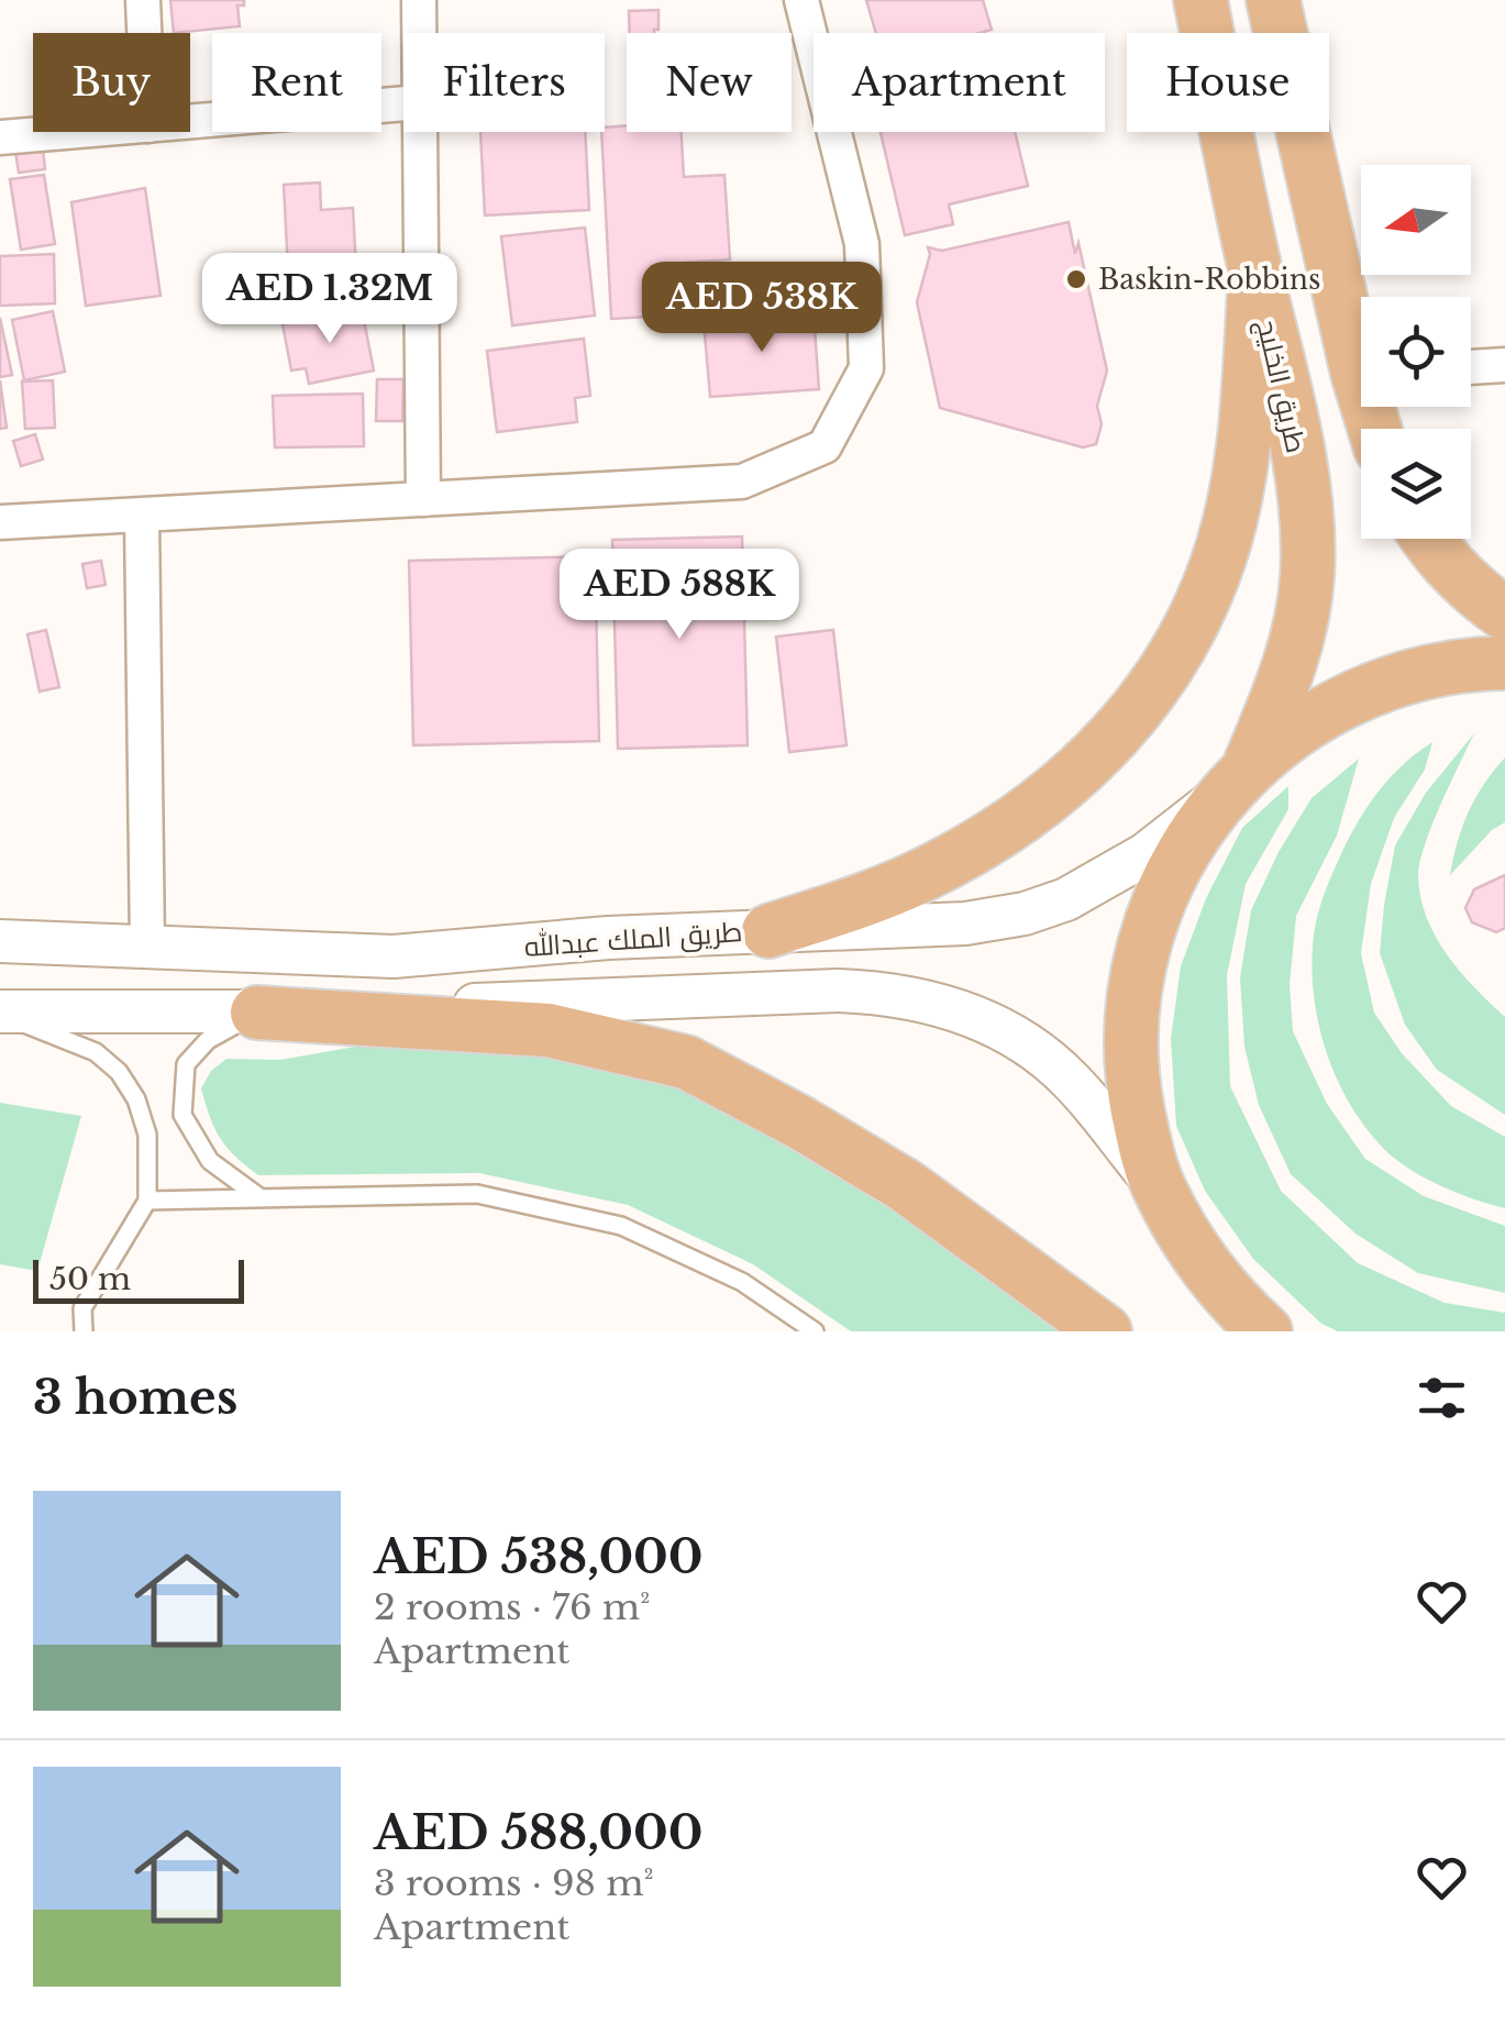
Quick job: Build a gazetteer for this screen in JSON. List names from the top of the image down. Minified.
{"streets":{"main road":["طريق الخليج"],"street":["طريق الملك عبدالله"]},"crossings":[["طريق الخليج","طريق الملك عبدالله"]],"places":["Baskin-Robbins"],"scale_bar":"50 m","north":"left","page":{"chip":["Buy","Rent","Filters","New","Apartment","House"],"price":["AED 1.32M","AED 538K","AED 588K"],"scale":"50 m","heading":"3 homes","list":[{"name":"AED 538,000","note":"2 rooms · 76 m² · Apartment"},{"name":"AED 588,000","note":"3 rooms · 98 m² · Apartment"}]}}
